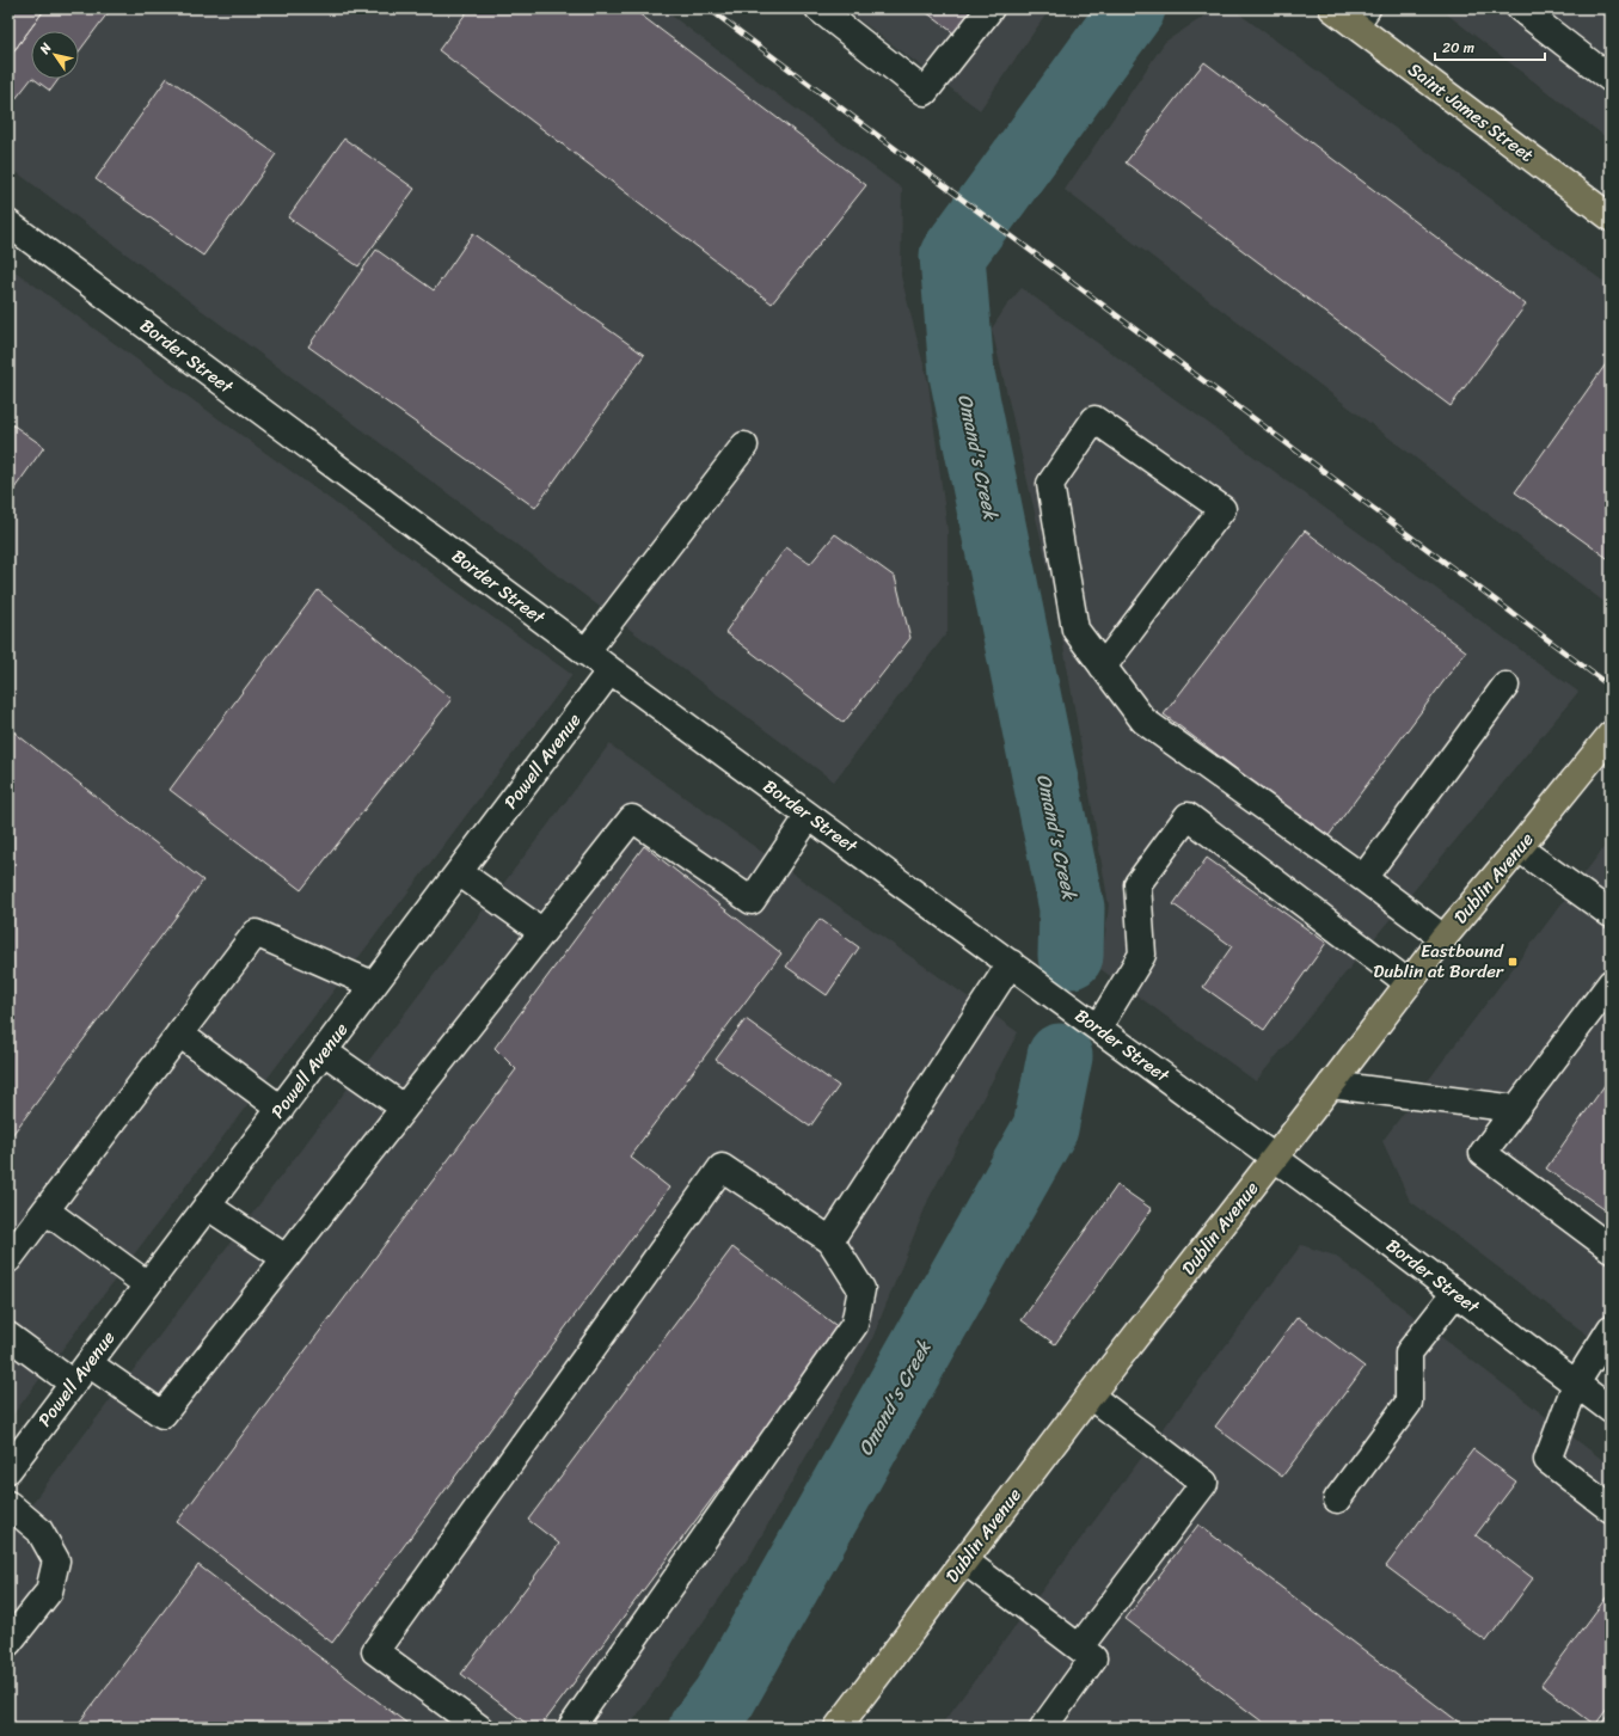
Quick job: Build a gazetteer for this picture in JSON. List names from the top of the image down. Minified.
{"streets":{"main road":["Saint James Street","Dublin Avenue"],"street":["Border Street","Powell Avenue"]},"crossings":[["Border Street","Powell Avenue"],["Border Street","Dublin Avenue"]],"water":["Omand's Creek"],"places":{"transit":["Eastbound Dublin at Border"]},"scale_bar":"20 m","north":"top left"}
